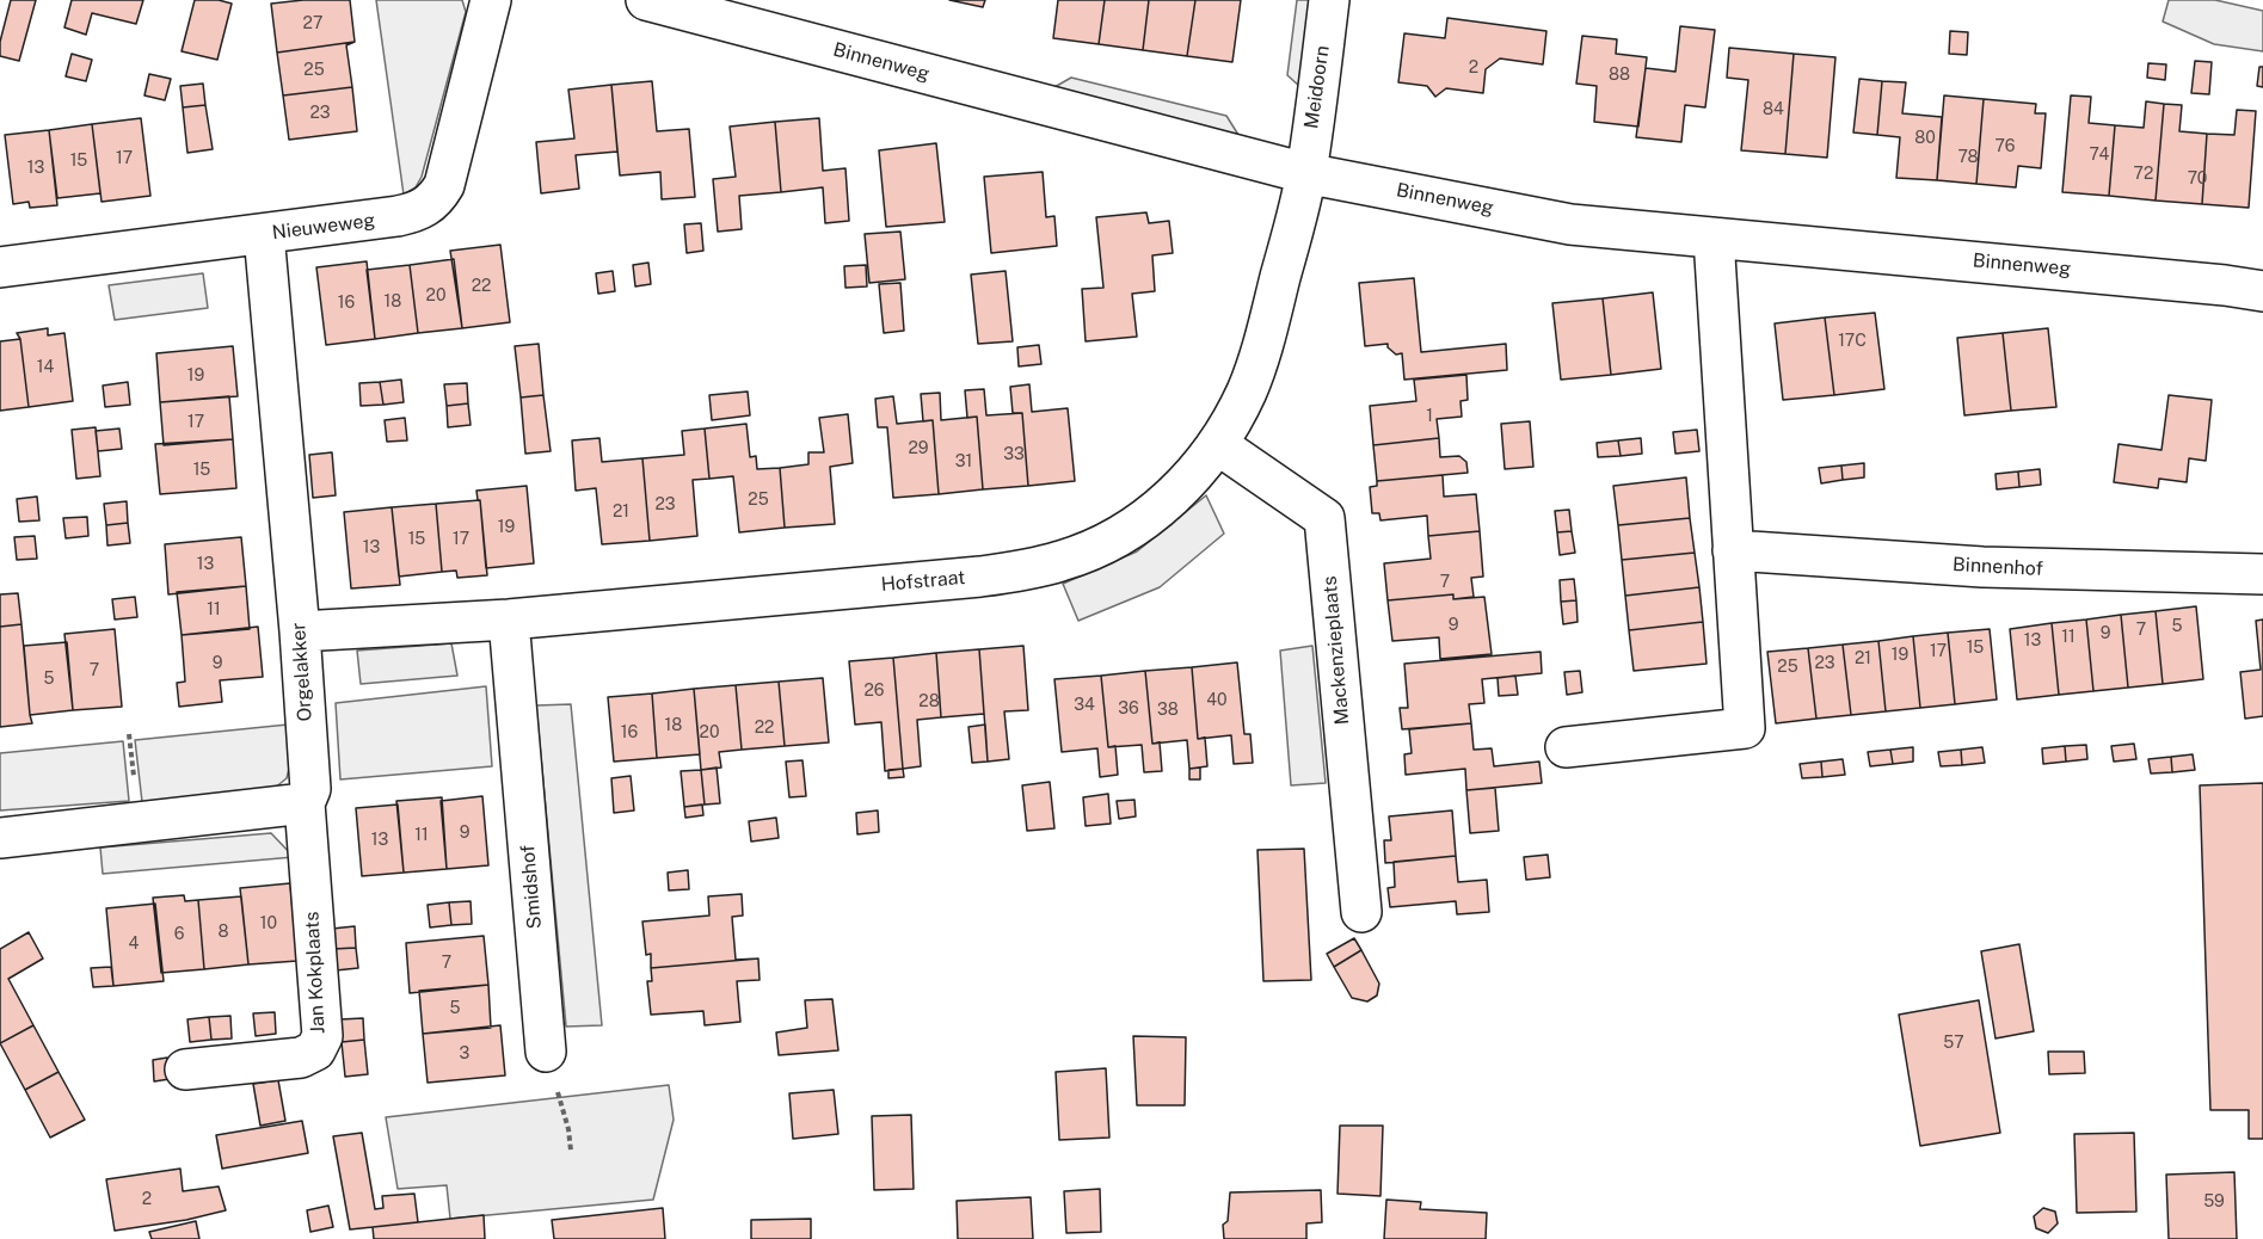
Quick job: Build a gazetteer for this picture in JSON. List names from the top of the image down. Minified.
{"streets":{"street":["Binnenweg","Meidoorn","Nieuweweg","Binnenhof","Hofstraat","Mackenzieplaats","Orgelakker","Smidshof","Jan Kokplaats"]},"crossings":[["Binnenweg","Meidoorn"],["Binnenweg","Hofstraat"],["Meidoorn","Hofstraat"],["Nieuweweg","Orgelakker"],["Hofstraat","Mackenzieplaats"],["Hofstraat","Orgelakker"],["Hofstraat","Smidshof"],["Orgelakker","Jan Kokplaats"]],"house_numbers":["27","2","25","88","84","23","80","76","74","78","17","15","13","72","70","22","20","18","16","17C","14","19","1","17","29","33","31","15","25","23","21","19","15","17","13","13","7","11","9","5","7","9","11","13","15","17","19","21","9","23","25","7","5","26","40","28","34","36","38","18","22","16","20","9","11","13","10","8","6","4","7","5","57","3","2","59"]}
